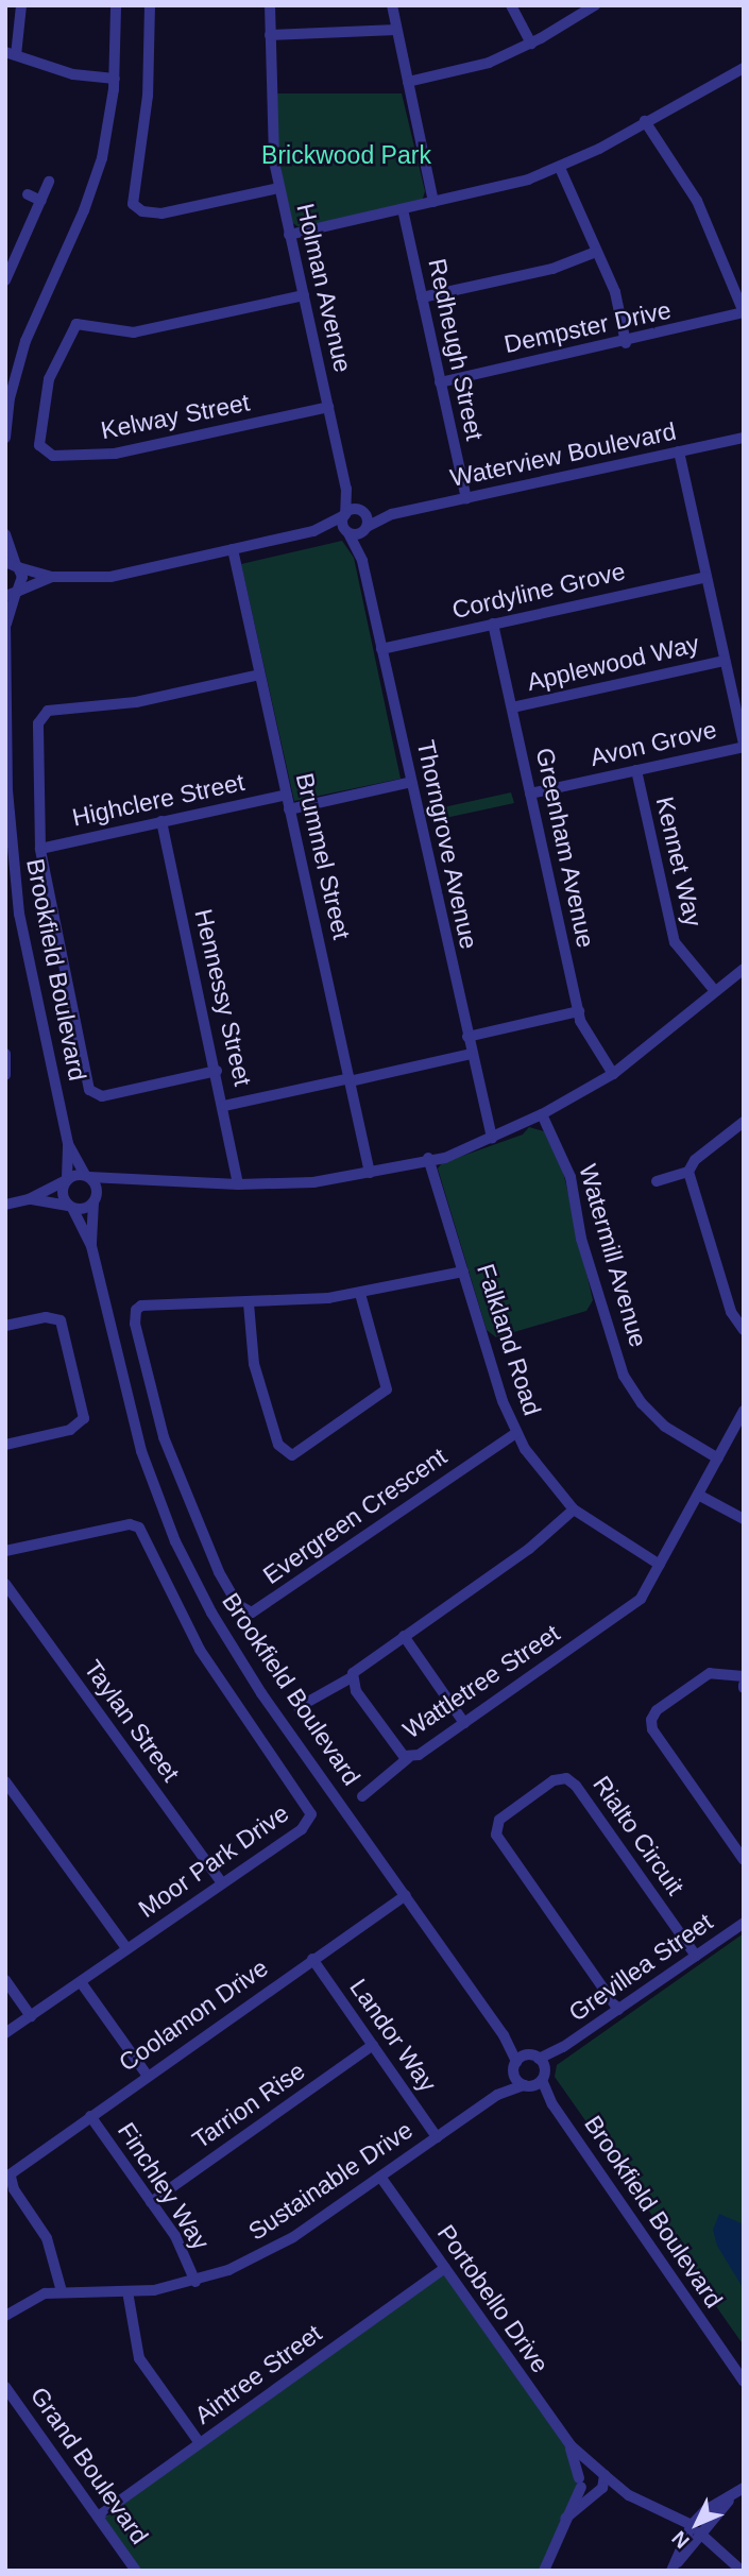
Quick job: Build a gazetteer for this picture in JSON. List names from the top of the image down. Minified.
{"streets":{"street":["Holman Avenue","Dempster Drive","Redheugh Street","Kelway Street","Waterview Boulevard","Cordyline Grove","Applewood Way","Avon Grove","Highclere Street","Thorngrove Avenue","Greenham Avenue","Brummel Street","Kennet Way","Brookfield Boulevard","Hennessy Street","Watermill Avenue","Falkland Road","Evergreen Crescent","Wattletree Street","Taylan Street","Rialto Circuit","Moor Park Drive","Grevillea Street","Coolamon Drive","Landor Way","Tarrion Rise","Sustainable Drive","Finchley Way","Portobello Drive","Aintree Street","Grand Boulevard"]},"crossings":[["Holman Avenue","Kelway Street"],["Holman Avenue","Waterview Boulevard"],["Holman Avenue","Thorngrove Avenue"],["Dempster Drive","Redheugh Street"],["Redheugh Street","Waterview Boulevard"],["Waterview Boulevard","Thorngrove Avenue"],["Cordyline Grove","Thorngrove Avenue"],["Cordyline Grove","Greenham Avenue"],["Applewood Way","Greenham Avenue"],["Avon Grove","Greenham Avenue"],["Avon Grove","Kennet Way"],["Highclere Street","Brummel Street"],["Highclere Street","Hennessy Street"],["Brookfield Boulevard","Coolamon Drive"],["Brookfield Boulevard","Sustainable Drive"],["Watermill Avenue","Wattletree Street"],["Falkland Road","Evergreen Crescent"],["Falkland Road","Wattletree Street"],["Taylan Street","Moor Park Drive"],["Rialto Circuit","Grevillea Street"],["Coolamon Drive","Landor Way"],["Coolamon Drive","Sustainable Drive"],["Coolamon Drive","Finchley Way"],["Landor Way","Tarrion Rise"],["Landor Way","Sustainable Drive"],["Tarrion Rise","Finchley Way"],["Sustainable Drive","Finchley Way"],["Sustainable Drive","Portobello Drive"],["Portobello Drive","Aintree Street"],["Aintree Street","Grand Boulevard"]],"parks":["Brickwood Park"],"north":"bottom left"}
